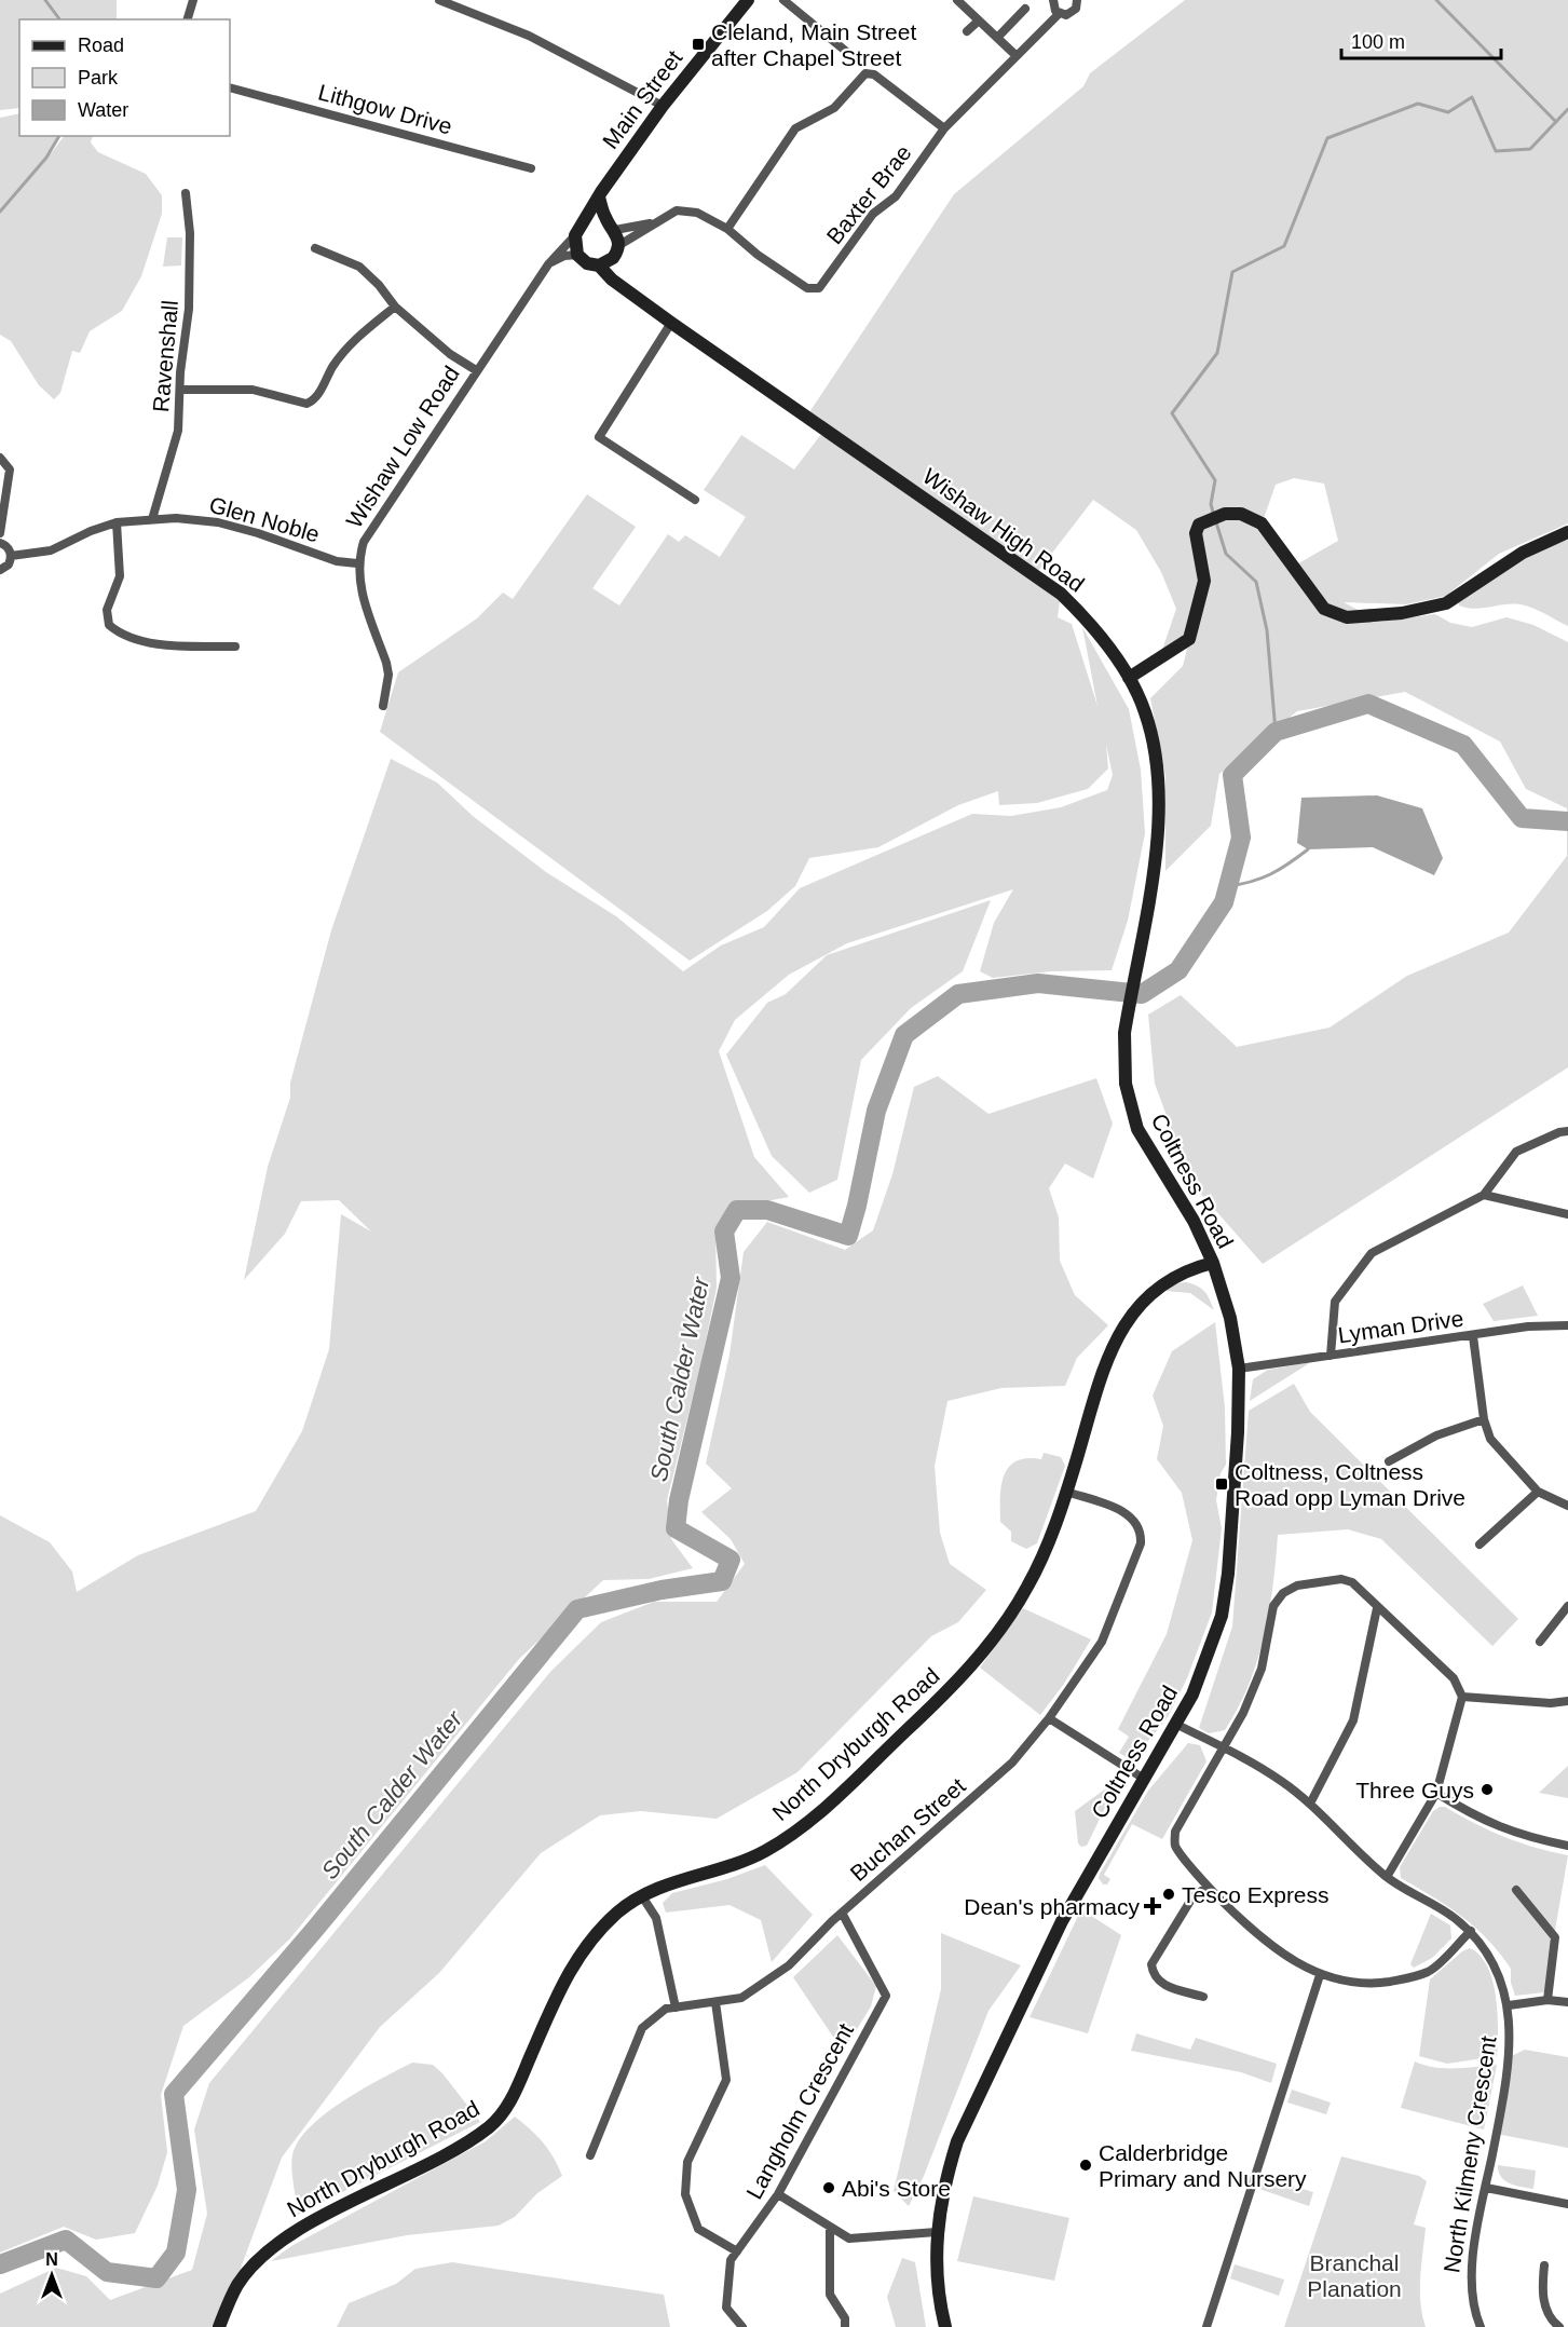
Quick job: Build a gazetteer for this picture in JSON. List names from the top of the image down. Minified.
{"streets":{"street":["Main Street","Lithgow Drive","Baxter Brae","Ravenshall","Wishaw Low Road","Glen Noble","Wishaw High Road","Coltness Road","Lyman Drive","North Dryburgh Road","Buchan Street","Langholm Crescent","North Kilmeny Crescent"]},"crossings":[["Main Street","Baxter Brae"],["Main Street","Wishaw Low Road"],["Main Street","Wishaw High Road"],["Baxter Brae","Wishaw Low Road"],["Baxter Brae","Wishaw High Road"],["Ravenshall","Glen Noble"],["Wishaw Low Road","Glen Noble"],["Wishaw Low Road","Wishaw High Road"],["Wishaw High Road","Coltness Road"],["Coltness Road","Lyman Drive"],["Coltness Road","North Dryburgh Road"],["Coltness Road","North Kilmeny Crescent"],["North Dryburgh Road","Buchan Street"],["Buchan Street","Langholm Crescent"]],"water":["South Calder Water"],"parks":["Branchal Planation"],"places":{"transit":["Cleland, Main Street after Chapel Street","Coltness, Coltness Road opp Lyman Drive"],"other":["Three Guys","Tesco Express","Calderbridge Primary and Nursery","Abi's Store"],"health":["Dean's pharmacy"]},"legend":["Road","Park","Water"],"scale_bar":"100 m","north":"top"}
